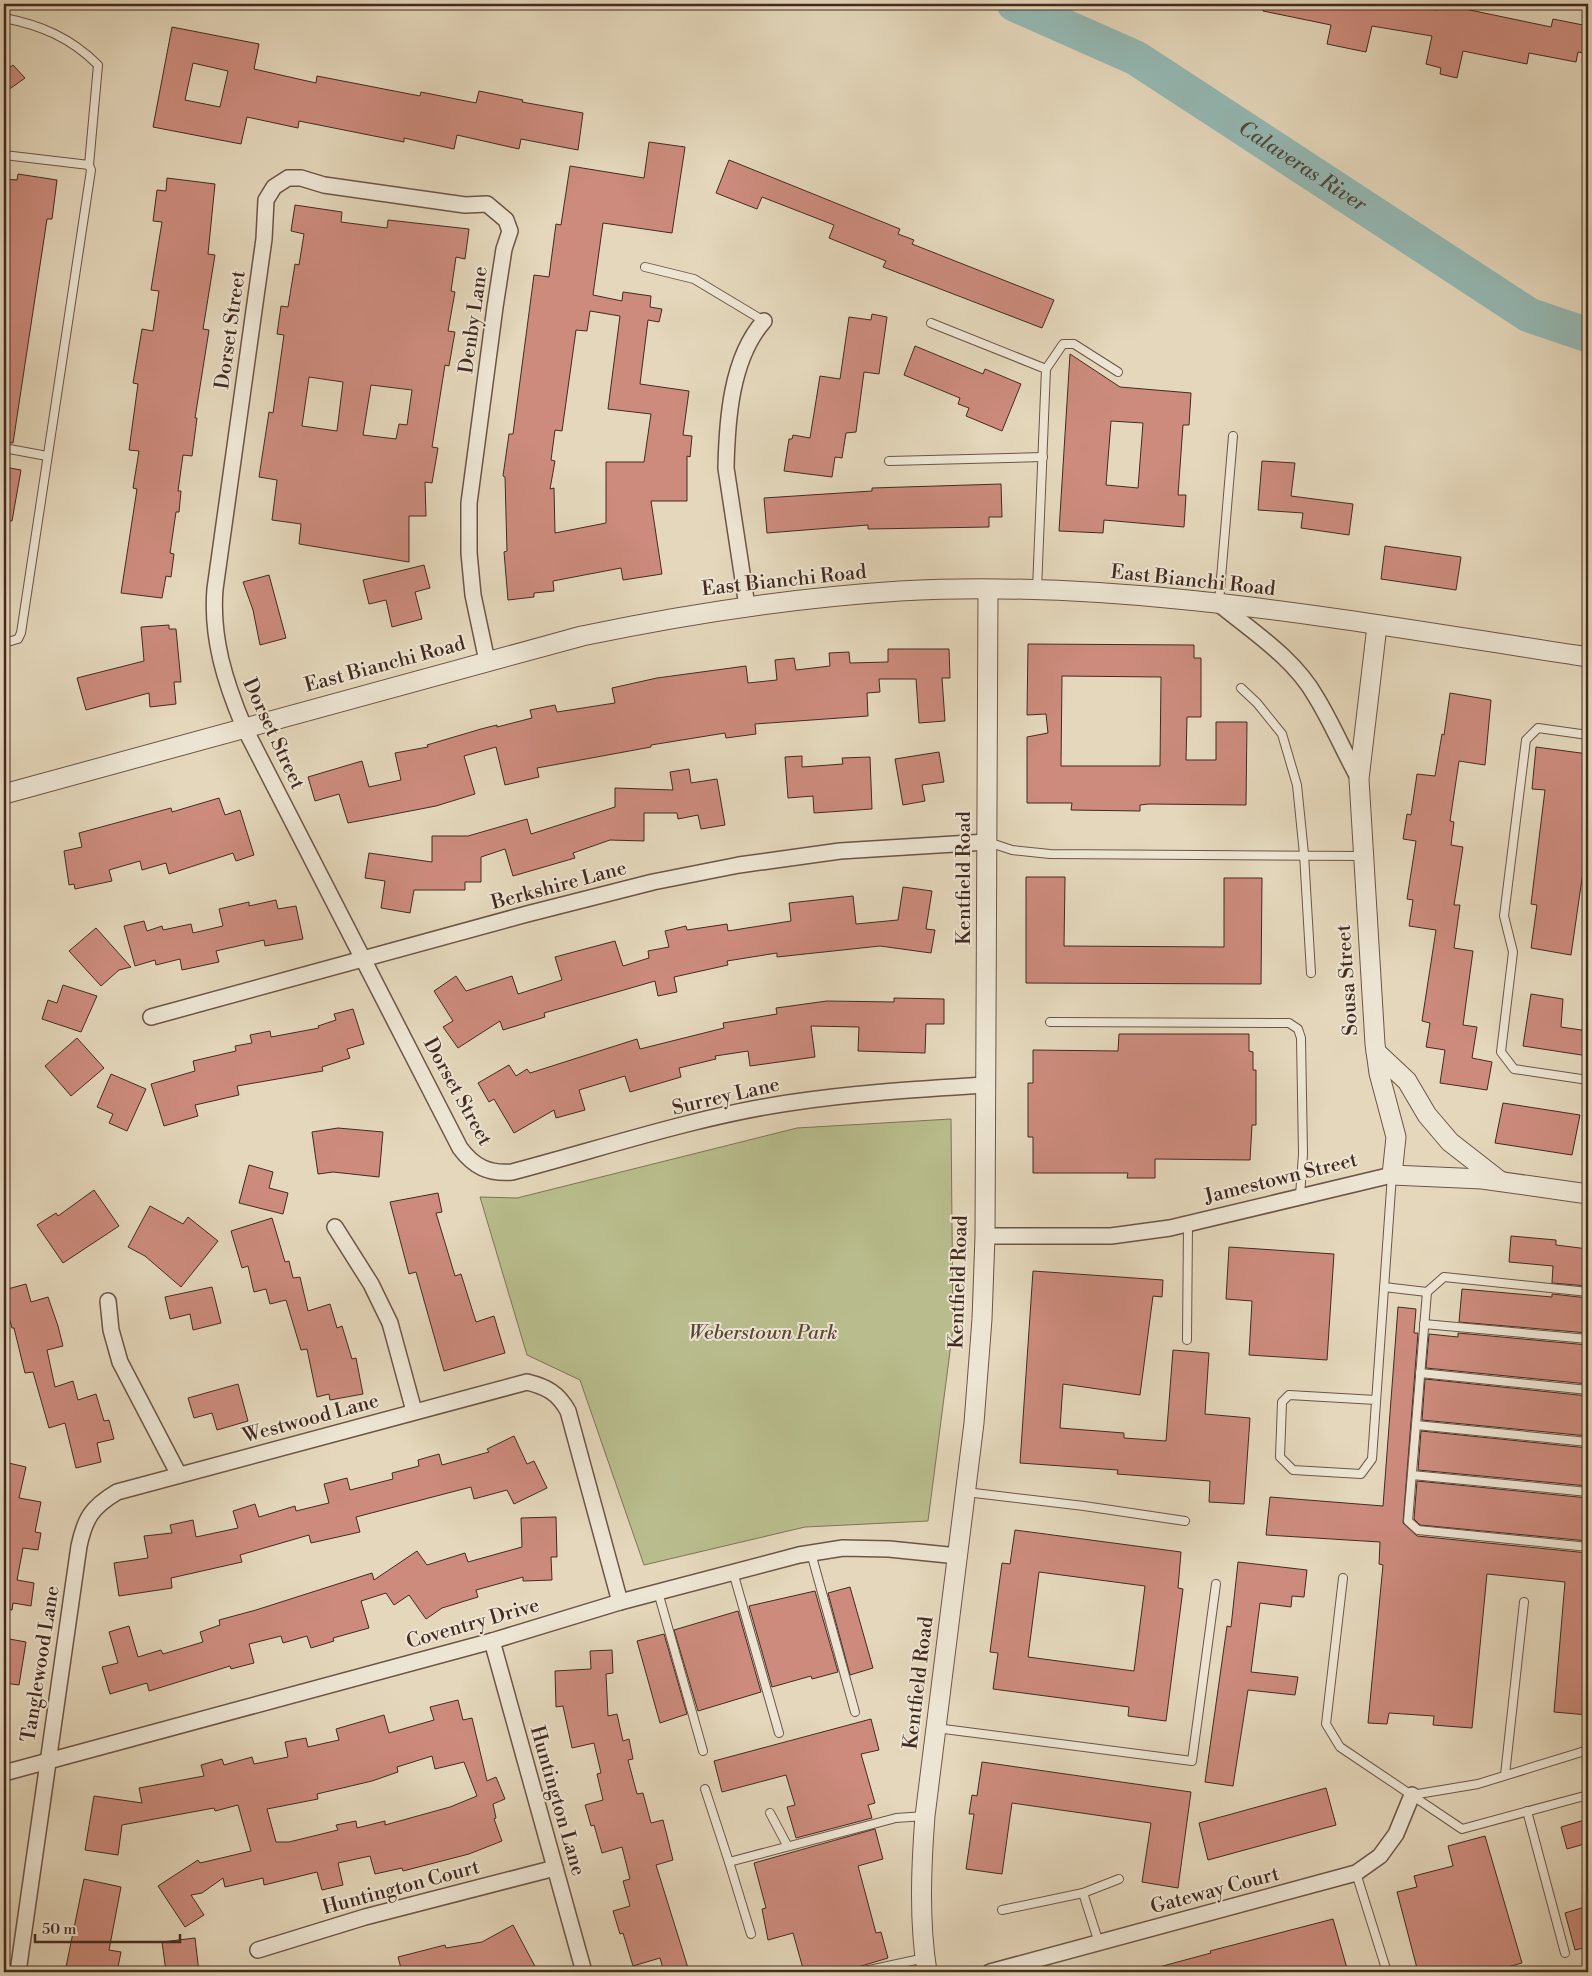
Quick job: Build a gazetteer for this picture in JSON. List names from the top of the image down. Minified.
{"streets":{"street":["Denby Lane","Dorset Street","East Bianchi Road","Kentfield Road","Berkshire Lane","Sousa Street","Surrey Lane","Jamestown Street","Westwood Lane","Coventry Drive","Tanglewood Lane","Huntington Lane","Huntington Court","Gateway Court"]},"crossings":[["Denby Lane","Dorset Street"],["Denby Lane","East Bianchi Road"],["Dorset Street","East Bianchi Road"],["Dorset Street","Berkshire Lane"],["Dorset Street","Surrey Lane"],["East Bianchi Road","Kentfield Road"],["East Bianchi Road","Sousa Street"],["Kentfield Road","Berkshire Lane"],["Kentfield Road","Surrey Lane"],["Kentfield Road","Jamestown Street"],["Kentfield Road","Coventry Drive"],["Sousa Street","Jamestown Street"],["Westwood Lane","Coventry Drive"],["Westwood Lane","Tanglewood Lane"],["Coventry Drive","Tanglewood Lane"],["Coventry Drive","Huntington Lane"],["Huntington Lane","Huntington Court"]],"water":["Calaveras River"],"parks":["Weberstown Park"],"scale_bar":"50 m"}
